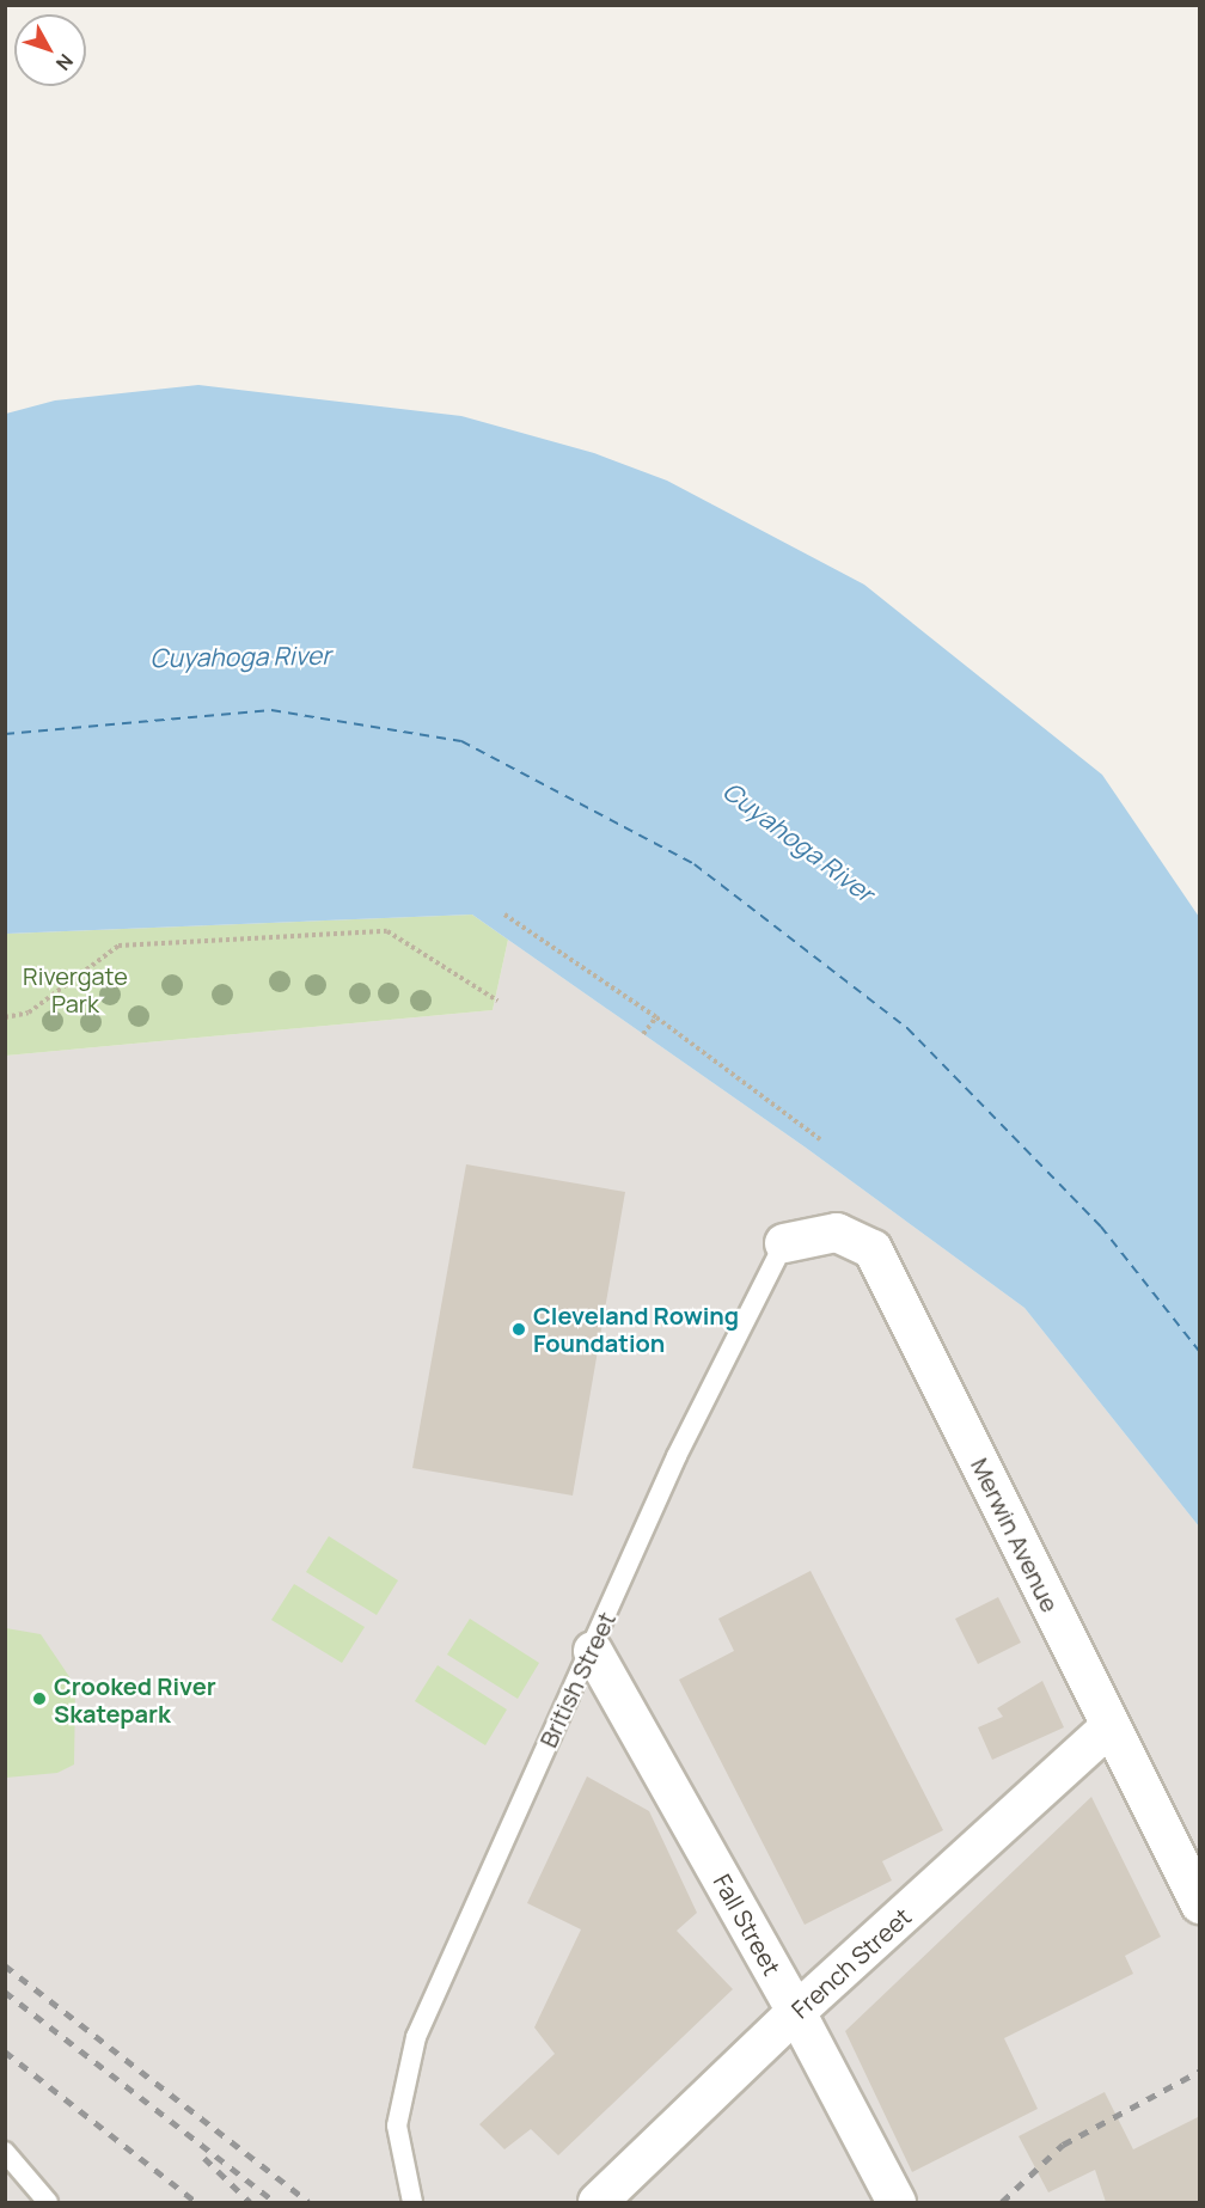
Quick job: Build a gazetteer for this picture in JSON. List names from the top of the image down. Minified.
{"streets":{"street":["Merwin Avenue","Fall Street","French Street"],"lane":["British Street"]},"crossings":[["Merwin Avenue","British Street"],["Merwin Avenue","French Street"],["British Street","Fall Street"],["Fall Street","French Street"]],"water":["Cuyahoga River"],"parks":["Rivergate Park"],"places":["Cleveland Rowing Foundation","Crooked River Skatepark"],"north":"bottom right"}
